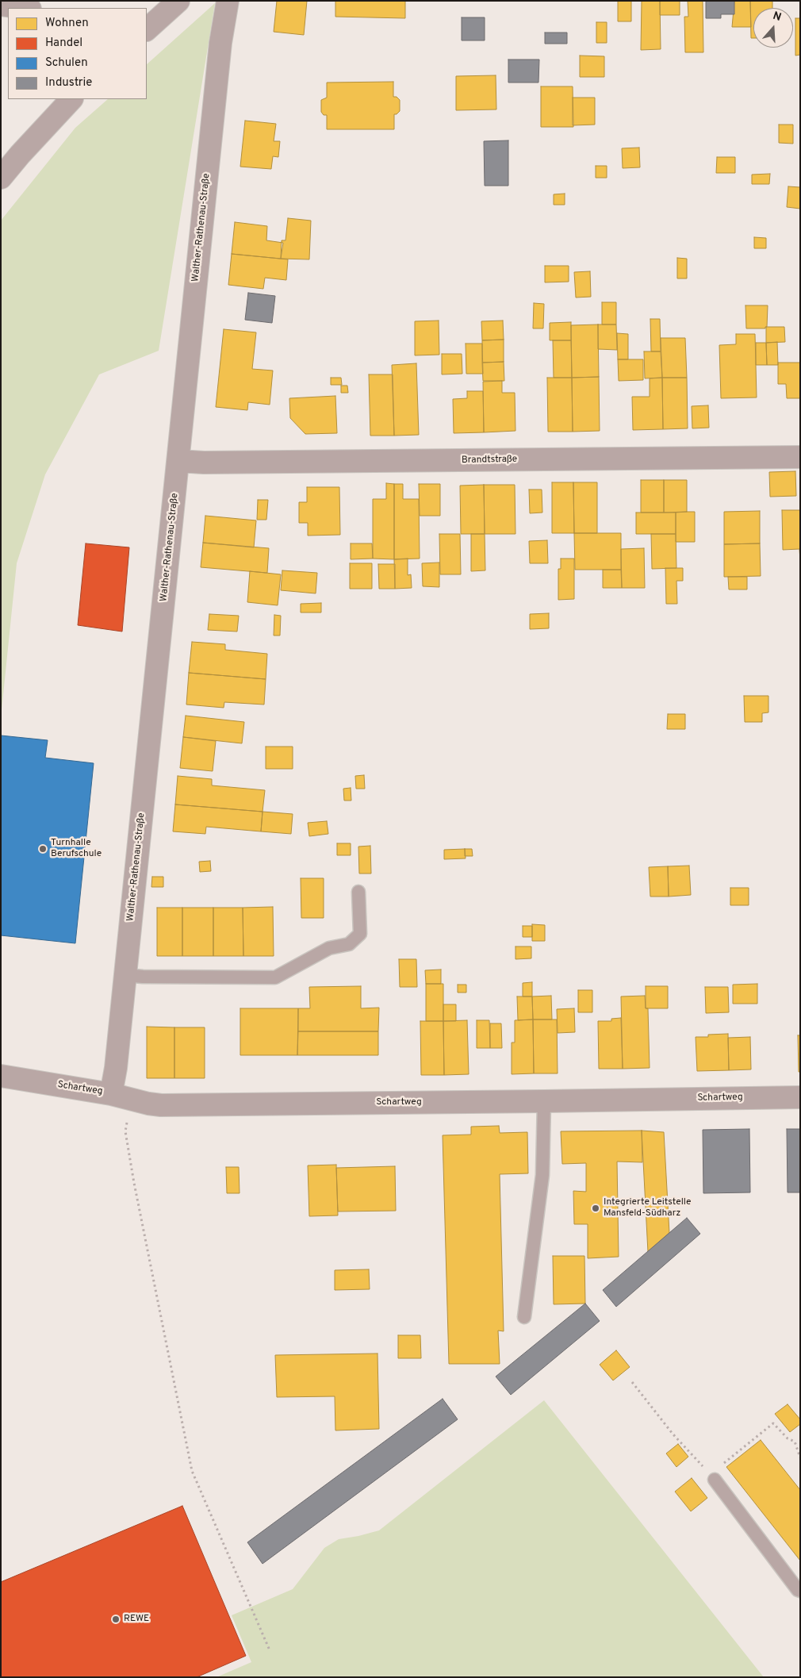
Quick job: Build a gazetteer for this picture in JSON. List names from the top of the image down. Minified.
{"streets":{"street":["Walther-Rathenau-Straße","Brandtstraße","Schartweg"]},"crossings":[["Walther-Rathenau-Straße","Brandtstraße"],["Walther-Rathenau-Straße","Schartweg"]],"places":["Turnhalle Berufschule","Integrierte Leitstelle Mansfeld-Südharz","REWE"],"legend":["Wohnen","Handel","Schulen","Industrie"],"north":"top"}
